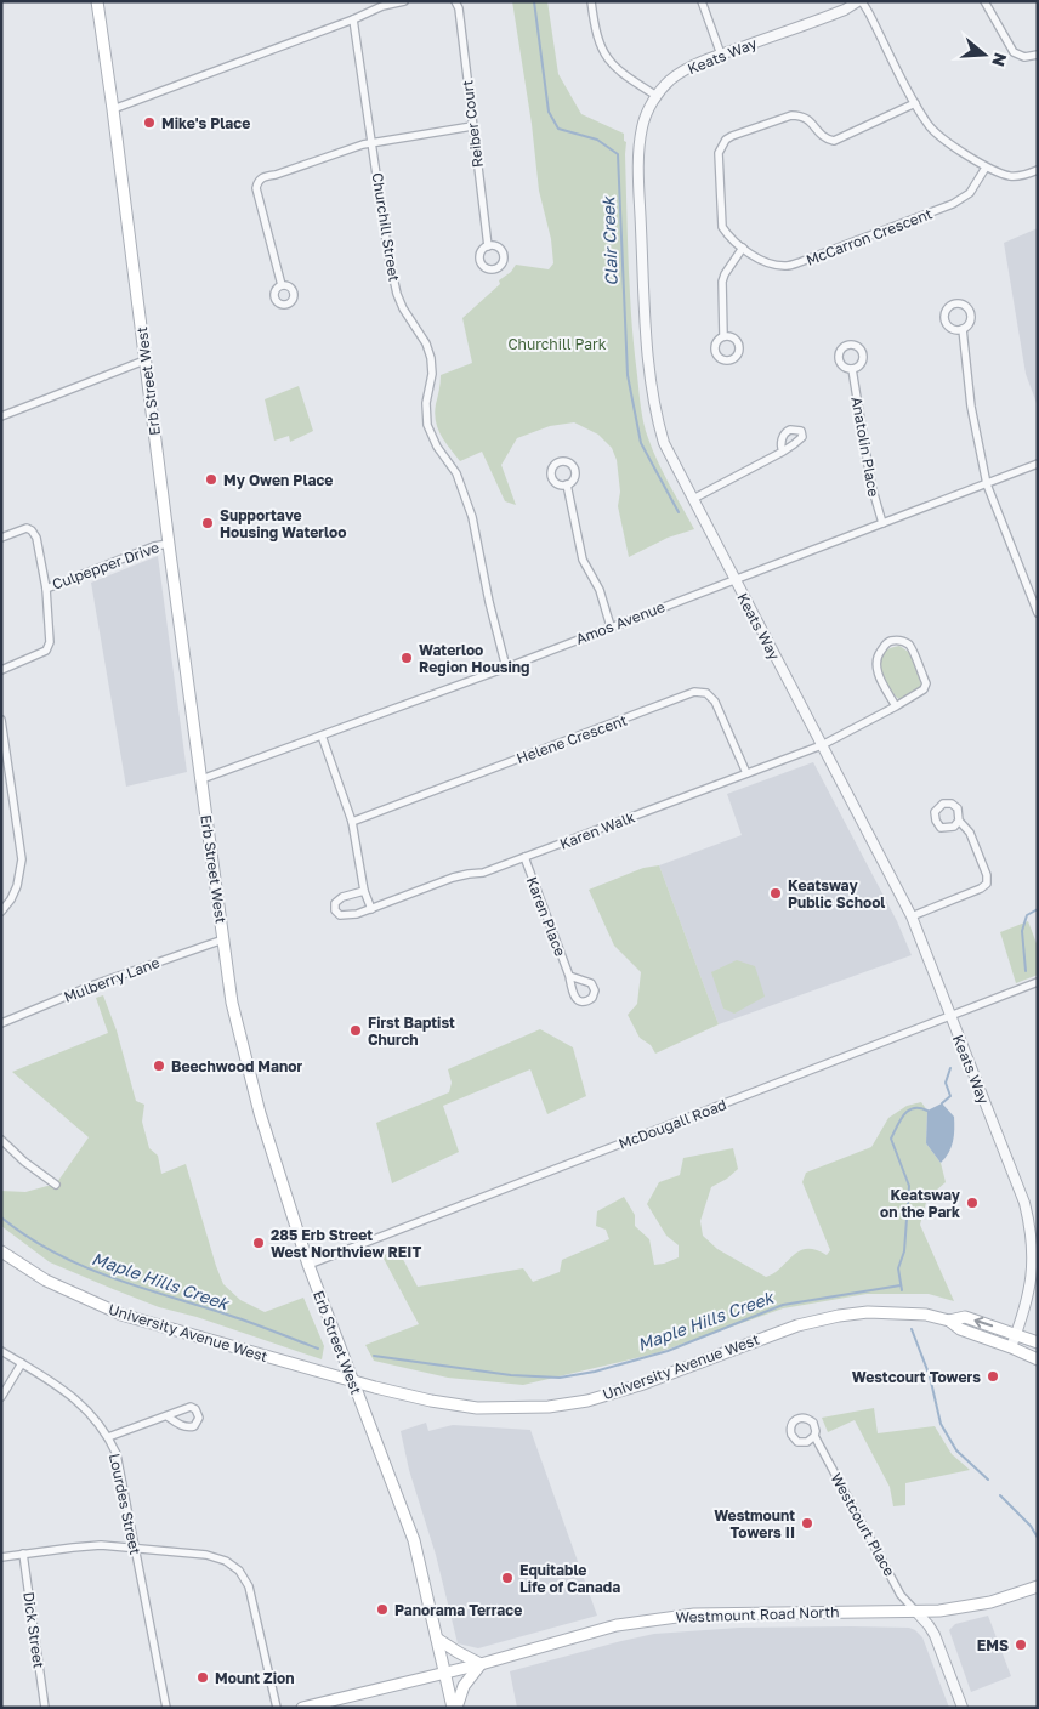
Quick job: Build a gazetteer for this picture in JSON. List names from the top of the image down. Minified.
{"streets":{"main road":["Erb Street West","University Avenue West","Westmount Road North"],"street":["Keats Way","Reiber Court","Churchill Street","McCarron Crescent","Anatolin Place","Culpepper Drive","Amos Avenue","Helene Crescent","Karen Walk","Karen Place","Mulberry Lane","McDougall Road","Lourdes Street","Westcourt Place","Dick Street"]},"crossings":[["Keats Way","Amos Avenue"],["Keats Way","Karen Walk"],["Keats Way","McDougall Road"],["Keats Way","University Avenue West"],["Churchill Street","Amos Avenue"],["Erb Street West","Culpepper Drive"],["Erb Street West","Amos Avenue"],["Erb Street West","Mulberry Lane"],["Erb Street West","McDougall Road"],["Erb Street West","University Avenue West"],["Erb Street West","Westmount Road North"],["Anatolin Place","Amos Avenue"],["Helene Crescent","Karen Walk"],["Karen Walk","Karen Place"],["Westcourt Place","Westmount Road North"]],"water":["Clair Creek","Maple Hills Creek"],"parks":["Churchill Park"],"places":["Mike's Place","My Owen Place","Supportave Housing Waterloo","Waterloo Region Housing","Keatsway Public School","First Baptist Church","Beechwood Manor","Keatsway on the Park","285 Erb Street West Northview REIT","Westcourt Towers","Westmount Towers II","Equitable Life of Canada","Panorama Terrace","EMS","Mount Zion"],"north":"right"}
